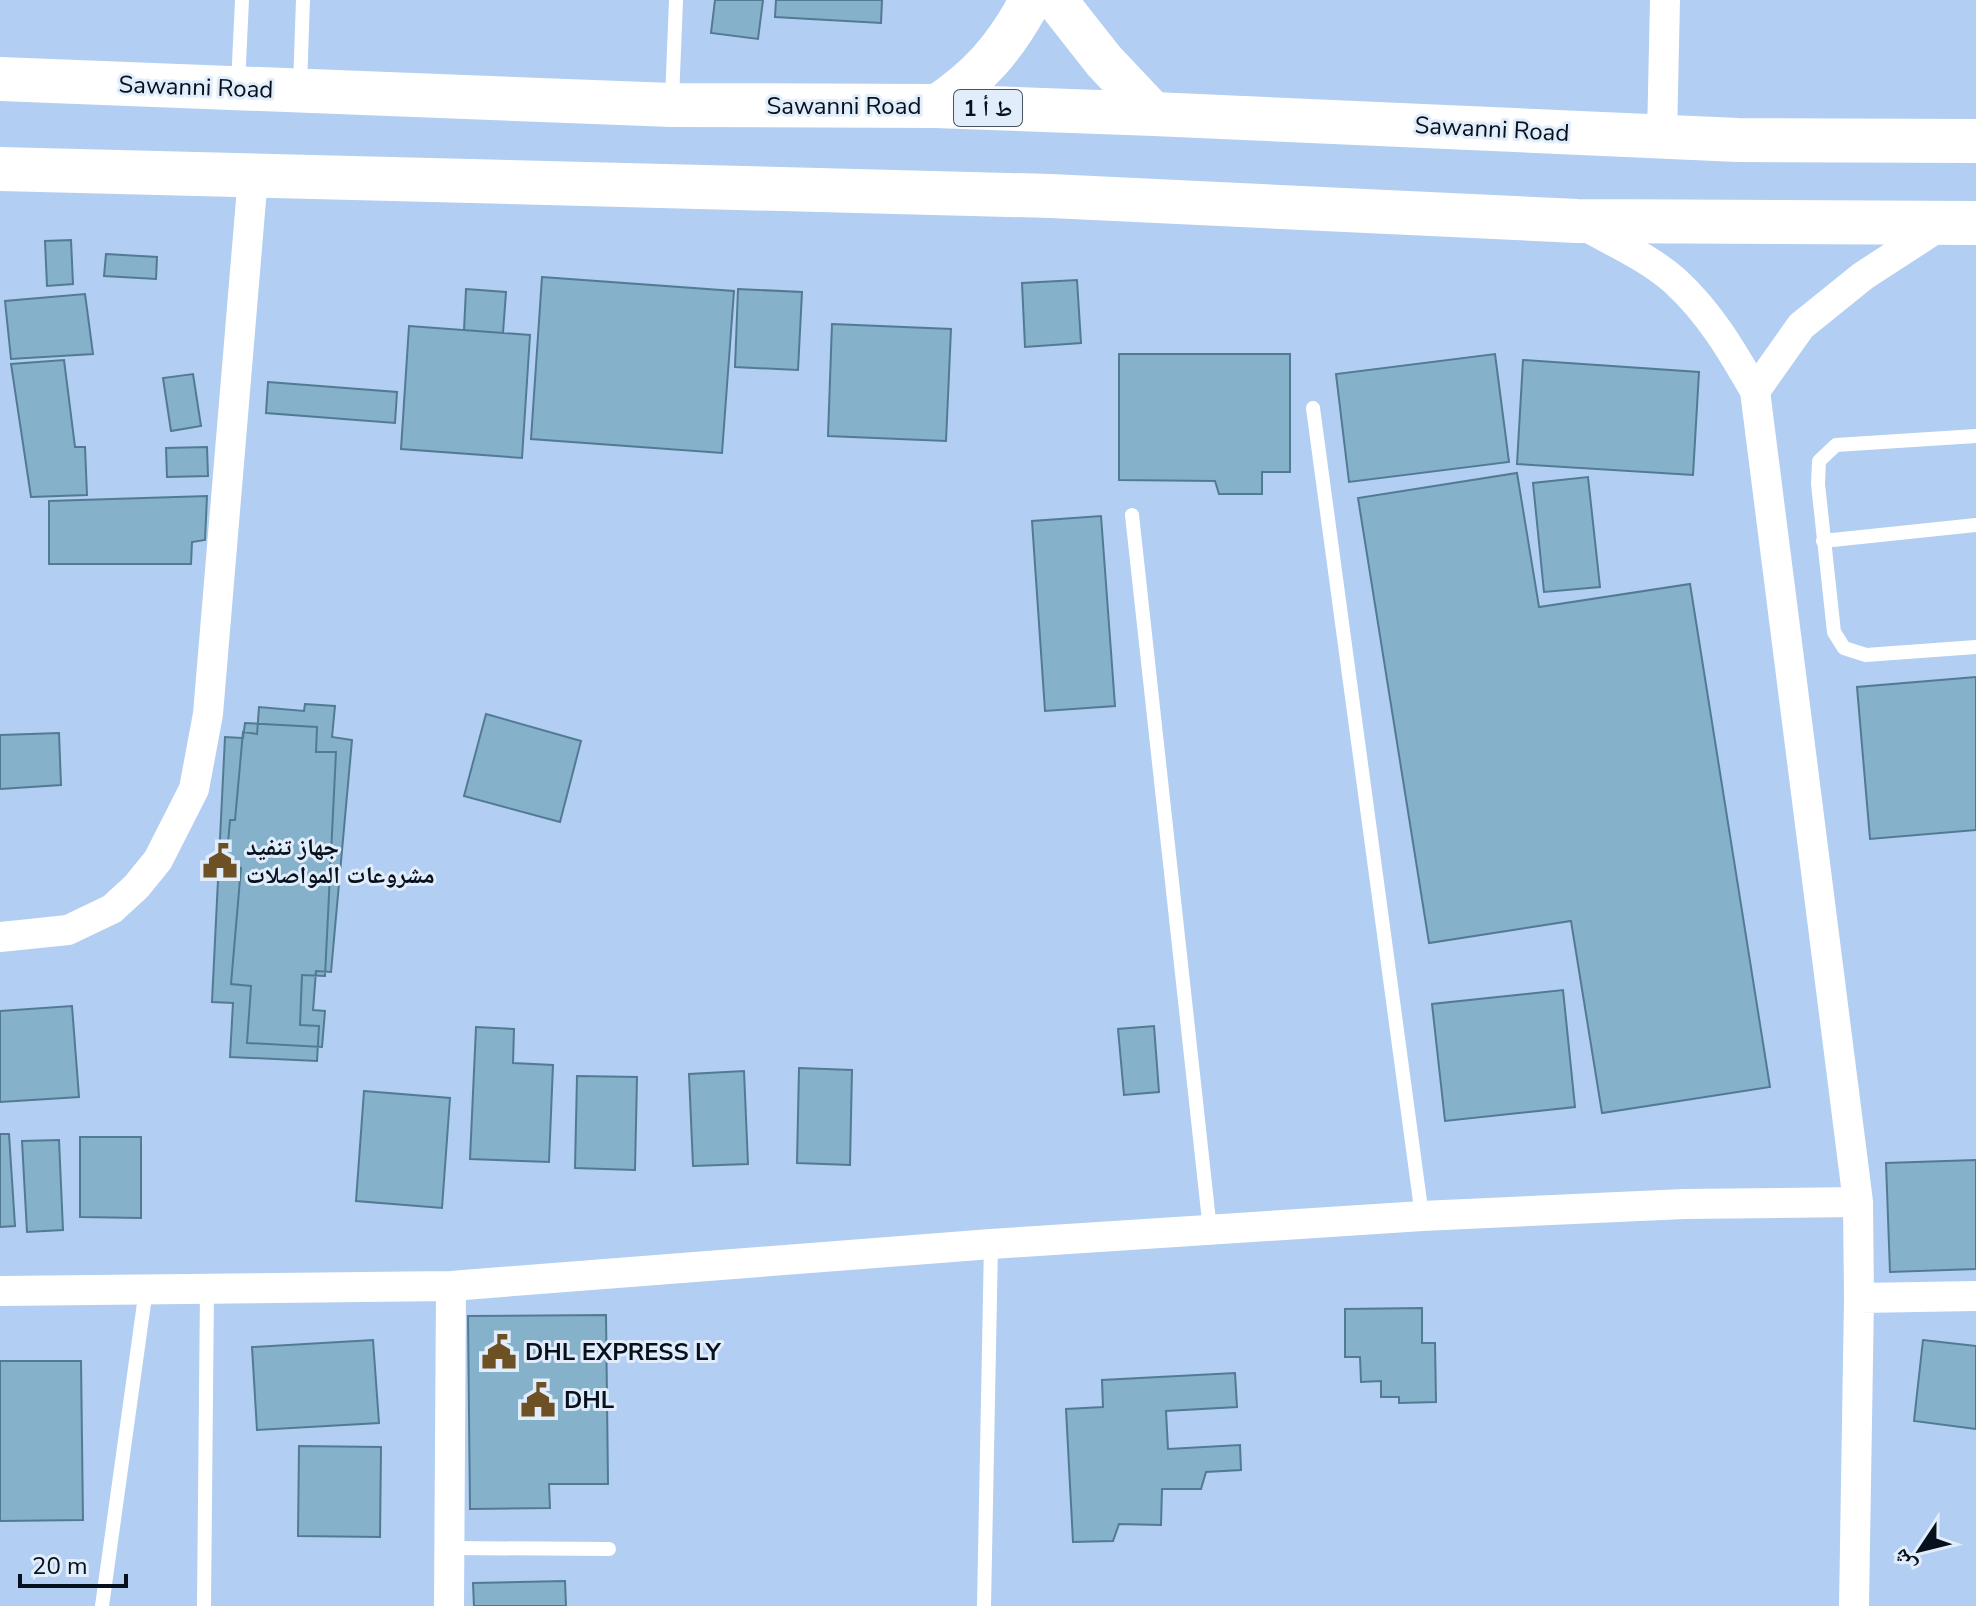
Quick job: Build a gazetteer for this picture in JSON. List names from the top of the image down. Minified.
{"streets":{"highway":["Sawanni Road","ط أ 1"]},"places":{"public building":["جهاز تنفيد مشروعات المواصلات","DHL EXPRESS LY","DHL"]},"scale_bar":"20 m","north":"bottom left"}
